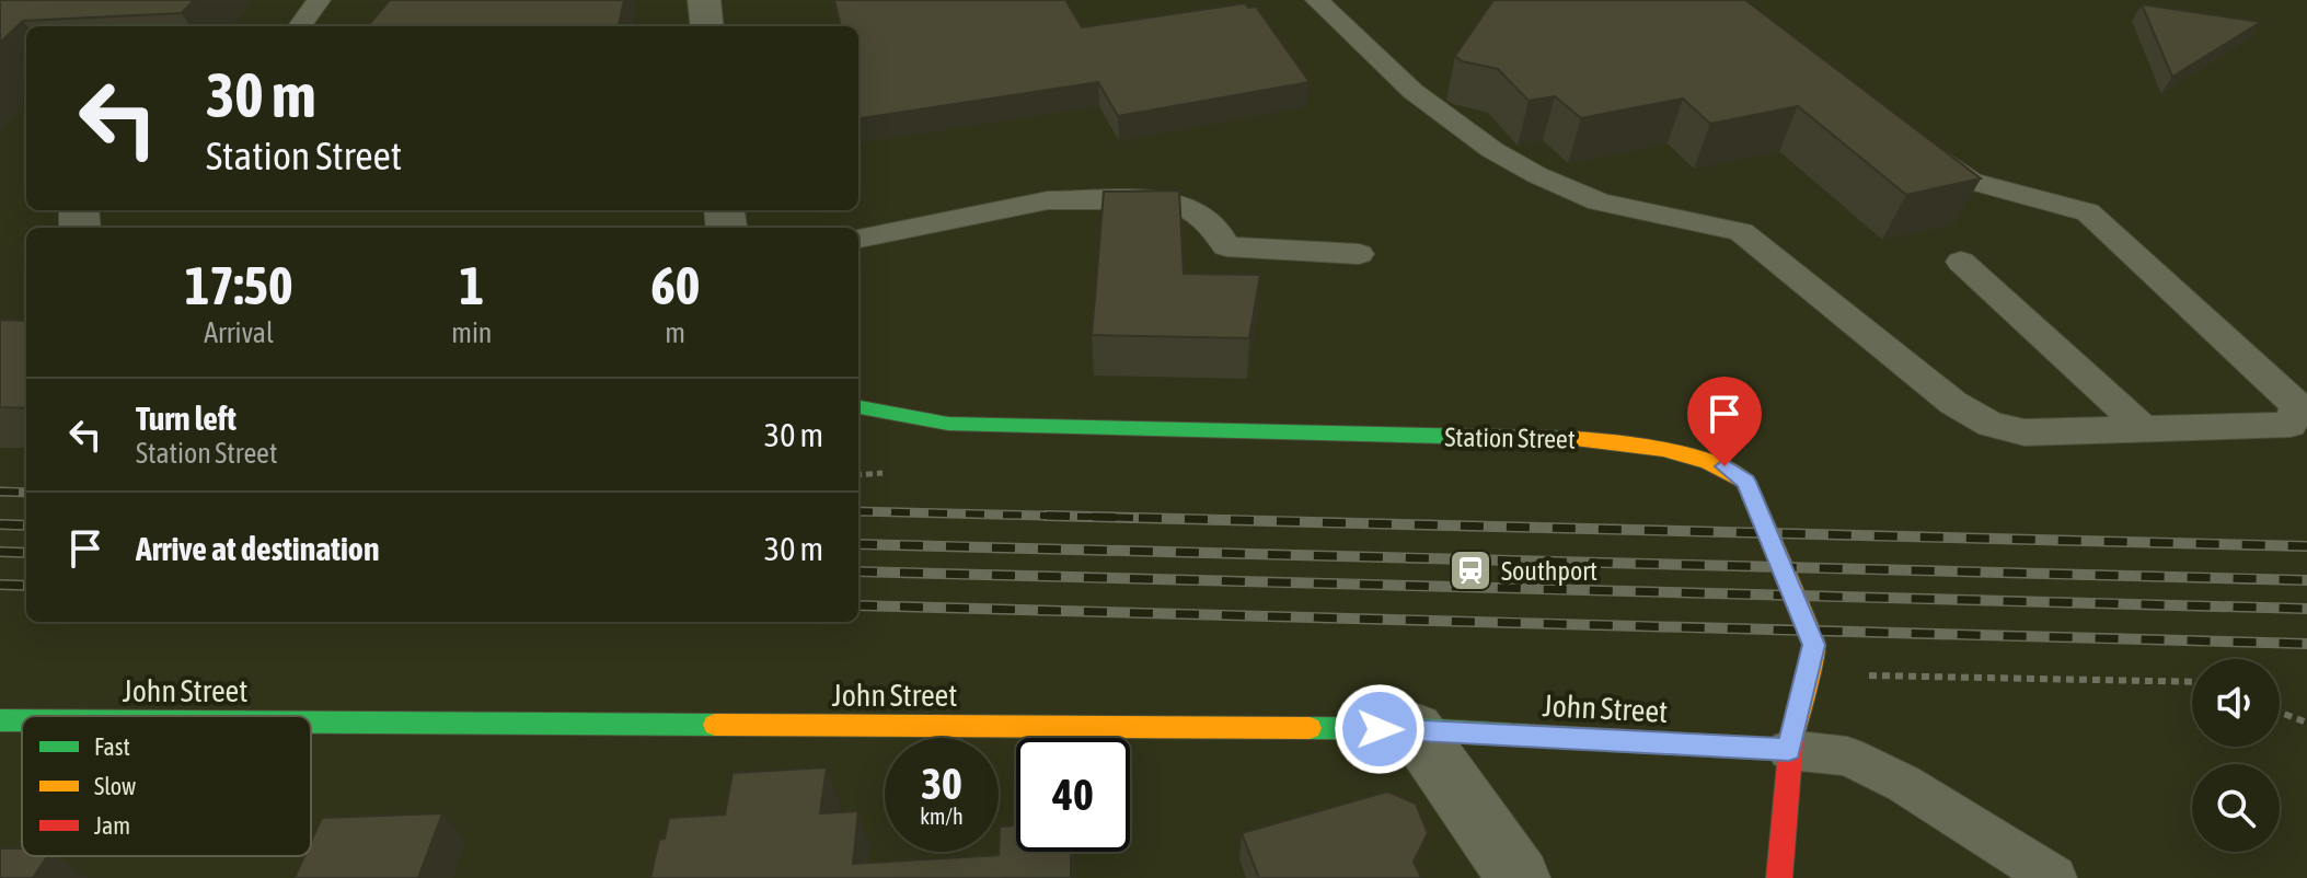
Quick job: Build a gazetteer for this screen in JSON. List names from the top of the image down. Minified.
{"streets":{"street":["Station Street","John Street"]},"crossings":[["Station Street","John Street"]],"places":{"station":["Southport"]},"legend":["Fast","Slow","Jam"],"page":{"turn":["30 m","Station Street"],"eta":["17:50","Arrival","1","min","60","m"],"list":[{"name":"Turn left","note":"Station Street","value":"30 m"},{"name":"Arrive at destination","value":"30 m"}],"speed":"30 km/h","limit":"40"}}
